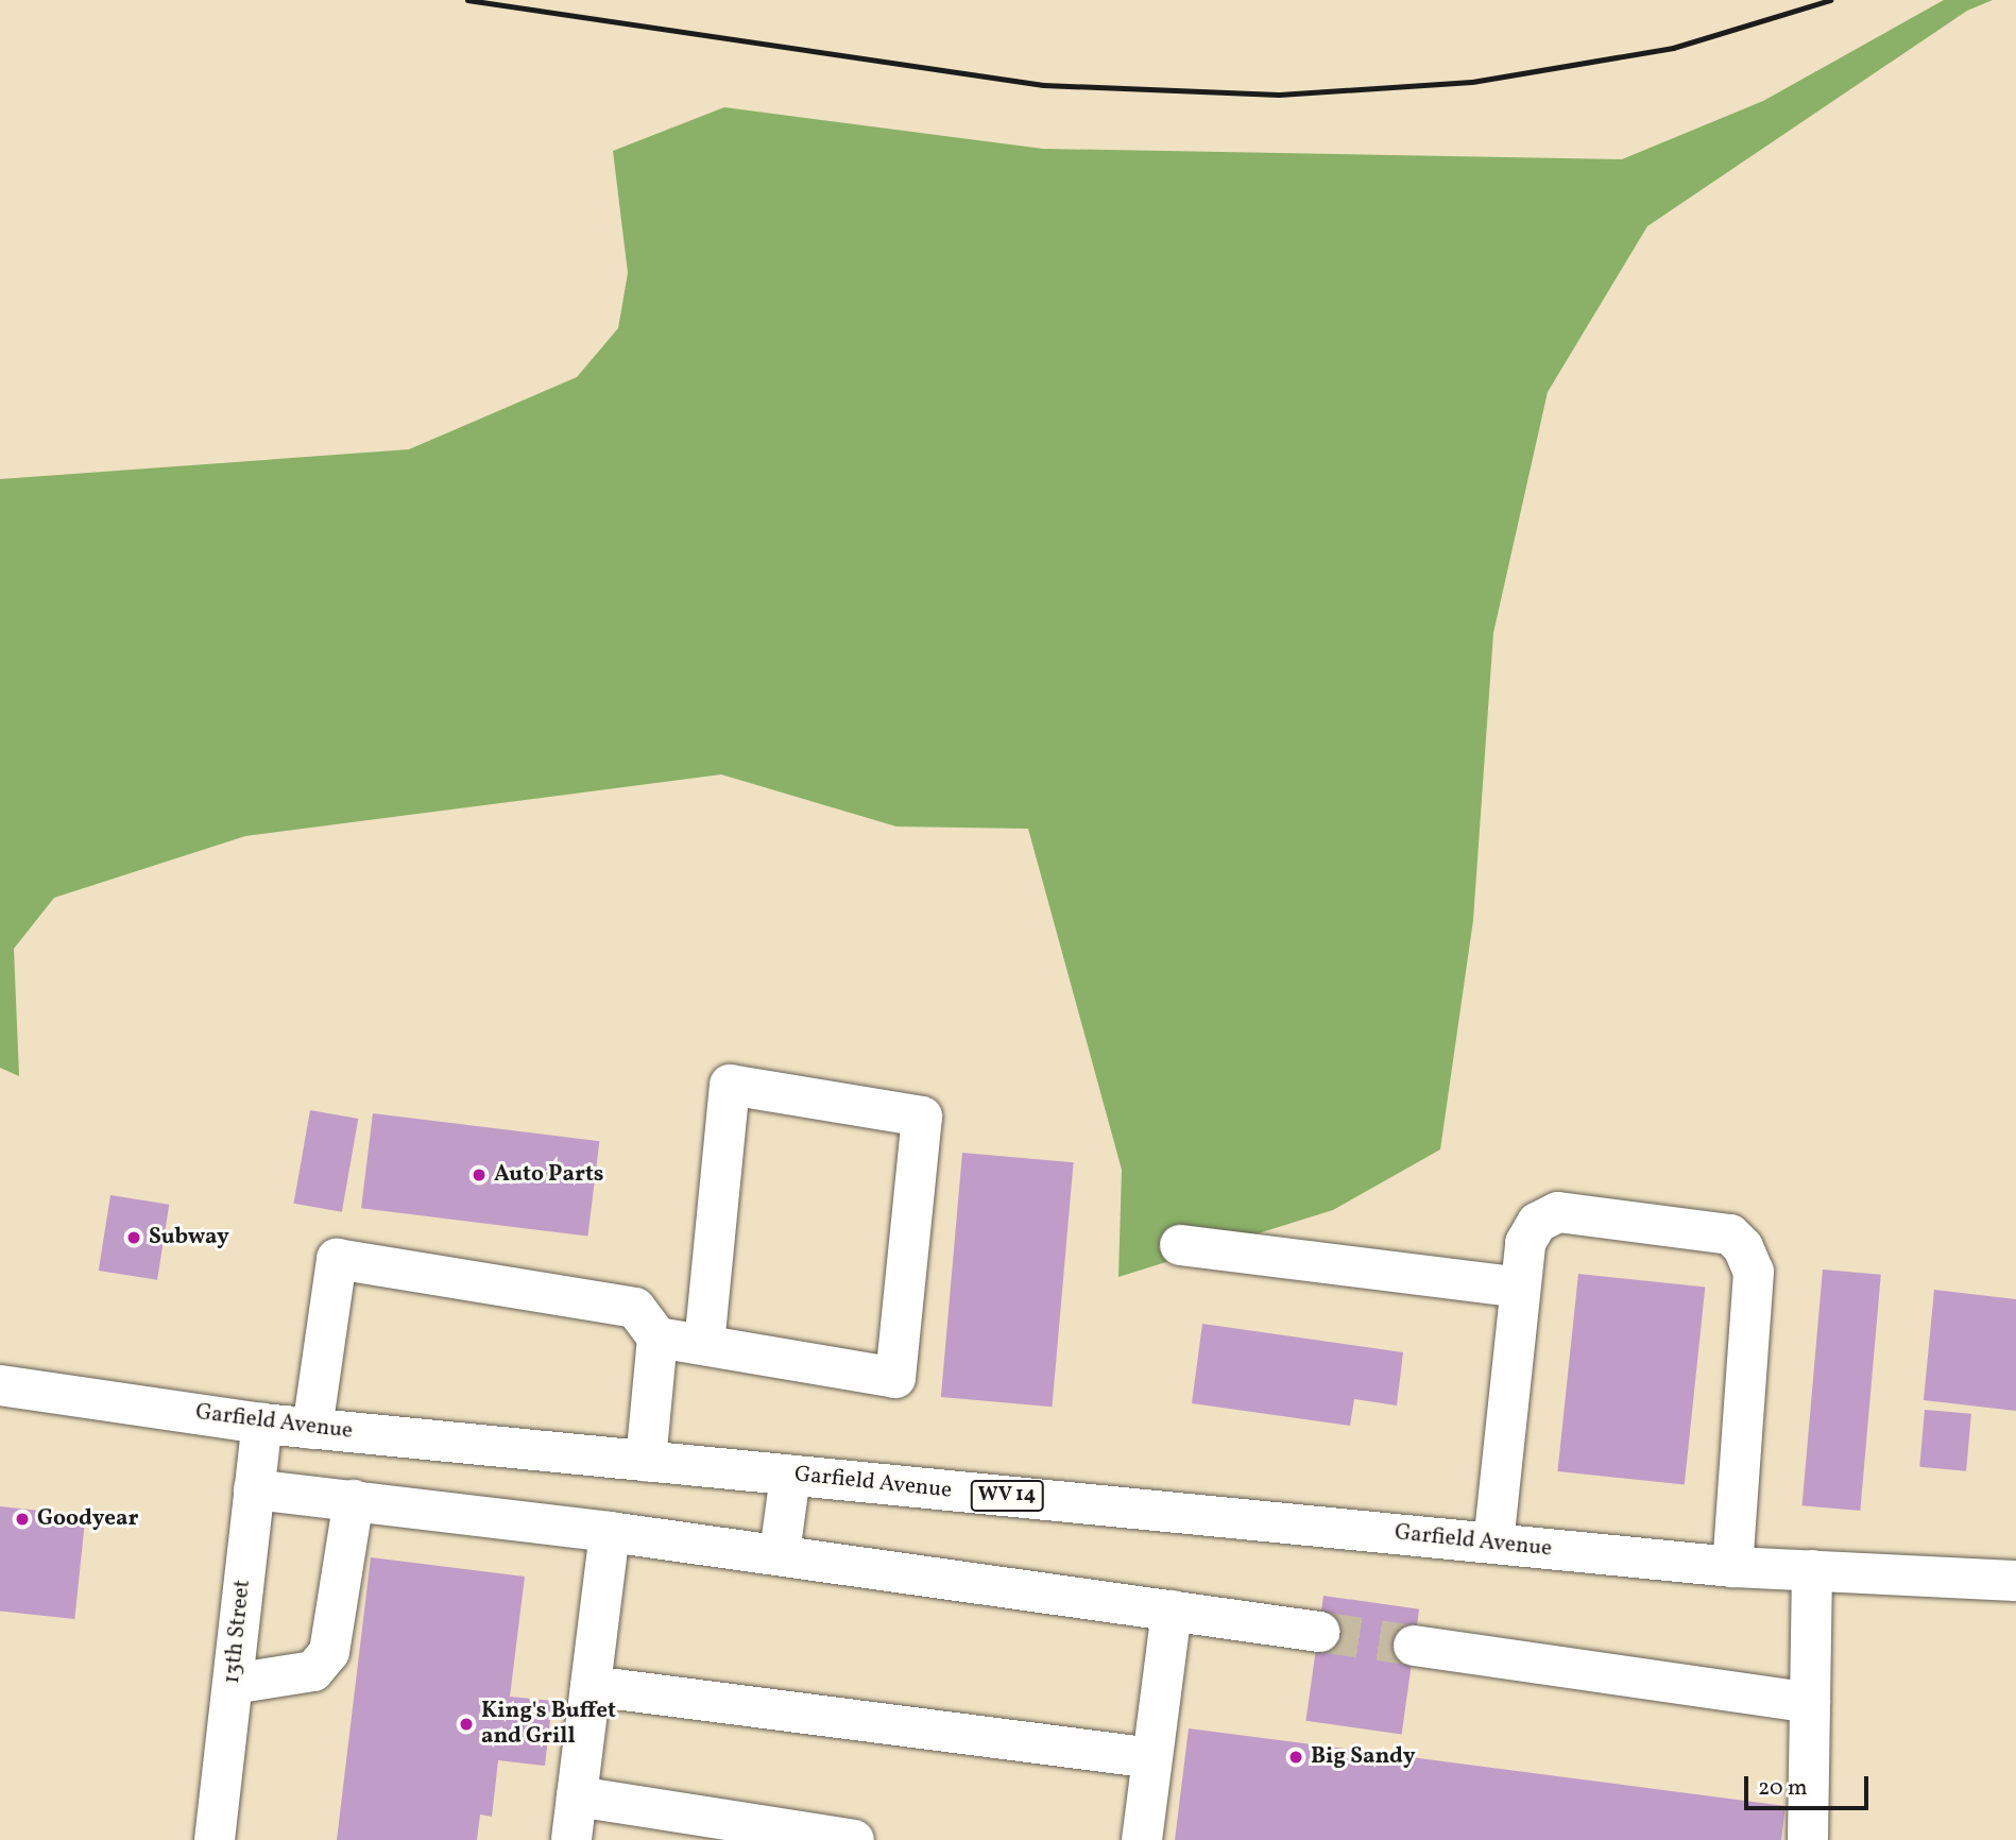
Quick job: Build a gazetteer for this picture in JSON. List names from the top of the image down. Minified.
{"streets":{"main road":["Garfield Avenue","WV 14","13th Street"]},"crossings":[["Garfield Avenue","13th Street"]],"places":["Auto Parts","Subway","Goodyear","King's Buffet and Grill","Big Sandy"],"scale_bar":"20 m"}
